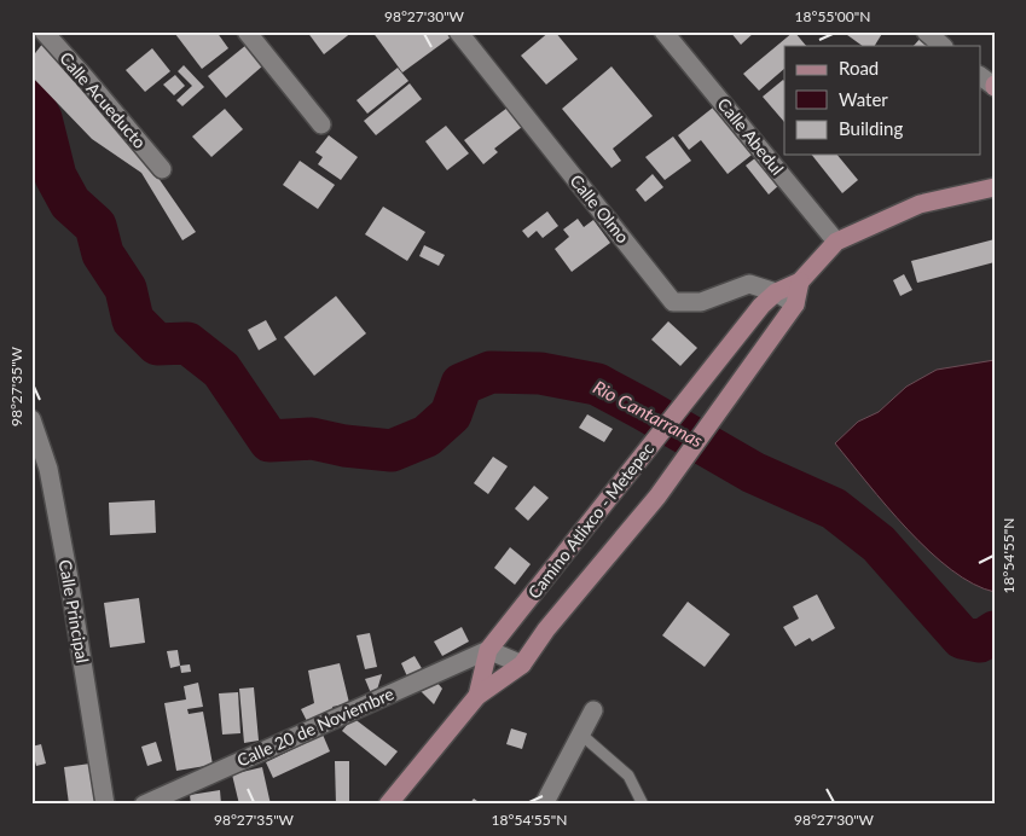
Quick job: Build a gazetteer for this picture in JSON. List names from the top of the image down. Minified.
{"streets":{"main road":["Camino Atlixco - Metepec"],"street":["Calle Acueducto","Calle Abedul","Calle Olmo","Calle Principal","Calle 20 de Noviembre"]},"crossings":[["Calle Abedul","Camino Atlixco - Metepec"],["Calle Olmo","Camino Atlixco - Metepec"],["Camino Atlixco - Metepec","Calle 20 de Noviembre"]],"water":["Rio Cantarranas"],"legend":["Road","Water","Building"],"coordinates":["98°27'30\"W","18°55'00\"N","98°27'35\"W","18°54'55\"N"]}
